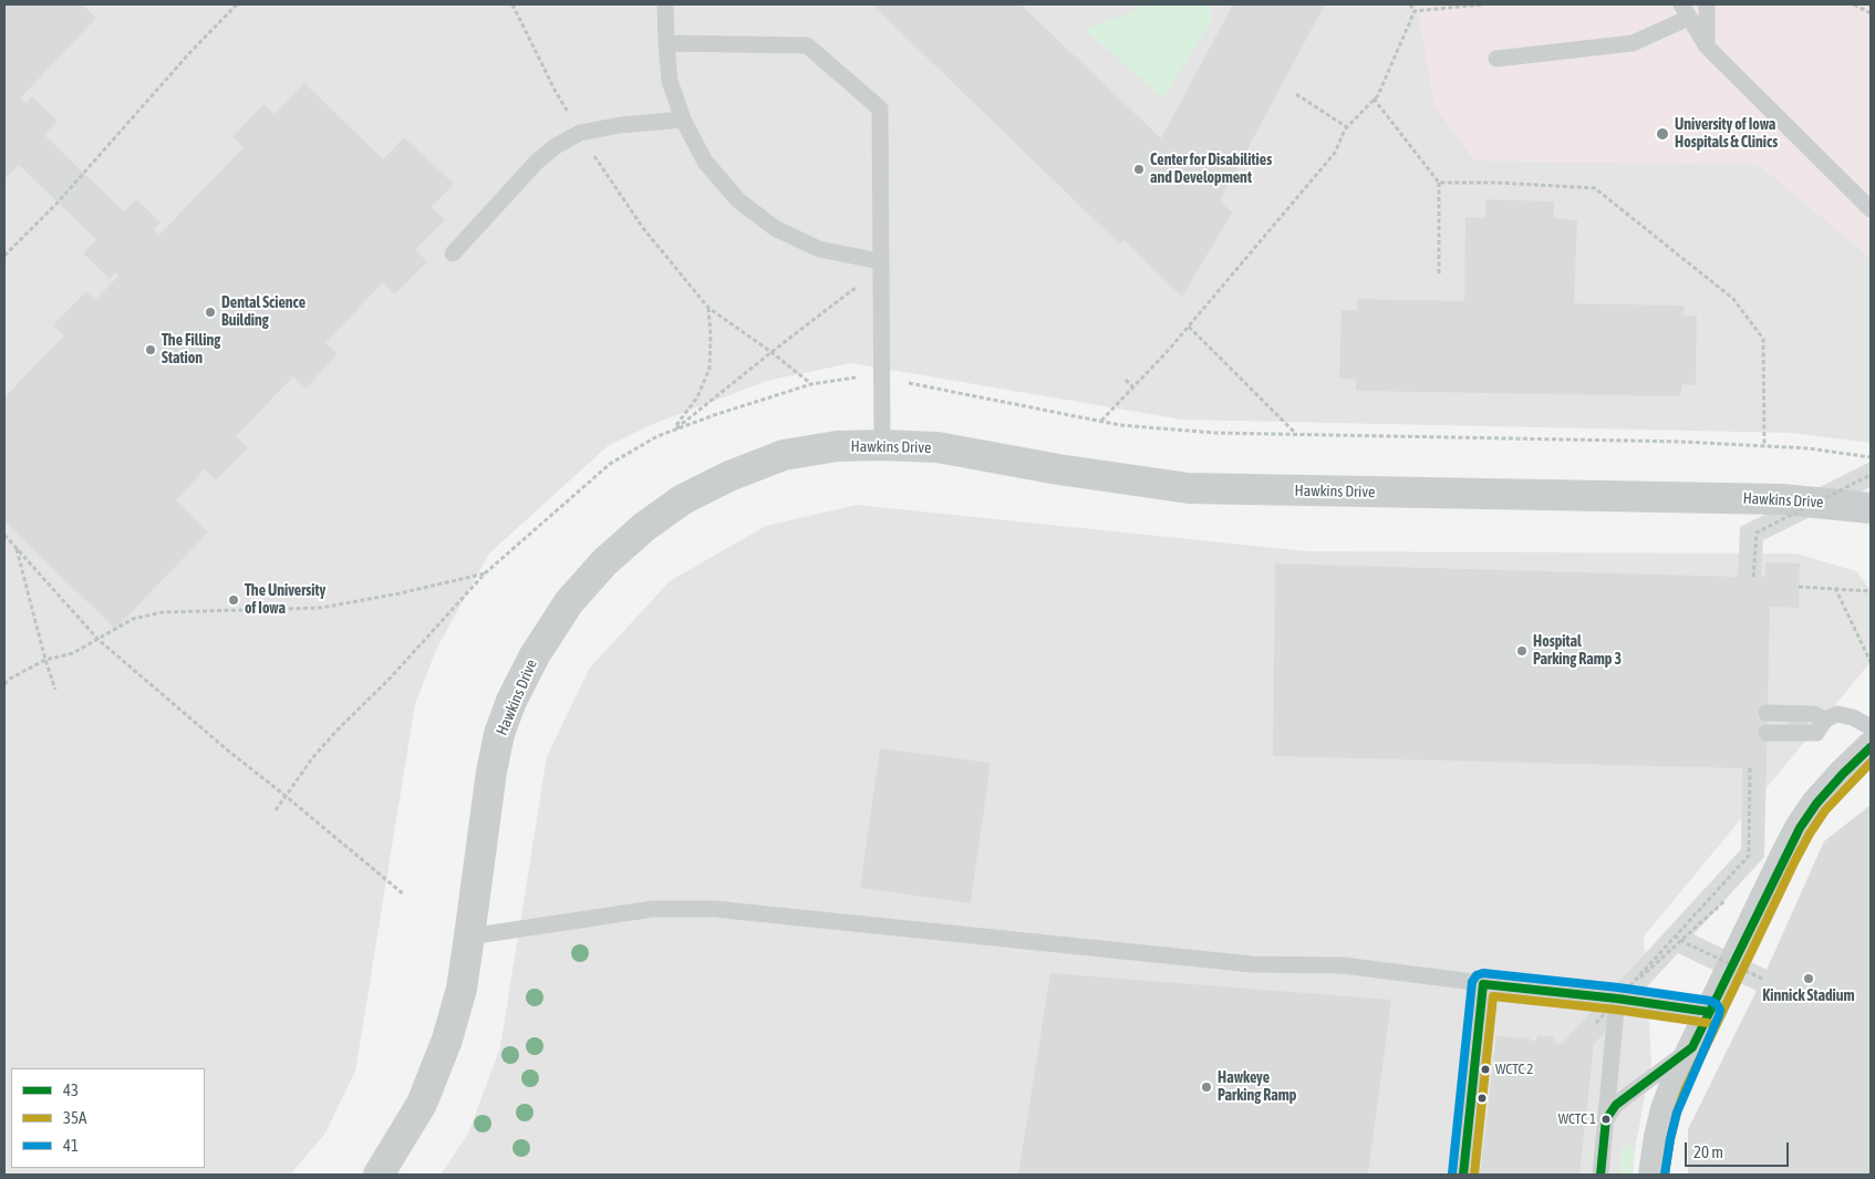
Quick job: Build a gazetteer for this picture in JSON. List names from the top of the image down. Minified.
{"streets":{"street":["Hawkins Drive"]},"places":["University of Iowa Hospitals & Clinics","Center for Disabilities and Development","Dental Science Building","The Filling Station","The University of Iowa","Hospital Parking Ramp 3","Kinnick Stadium","WCTC 2","Hawkeye Parking Ramp","WCTC 1"],"lines":["transit line 43","transit line 35A","transit line 41"],"legend":["43","35A","41"],"scale_bar":"20 m"}
